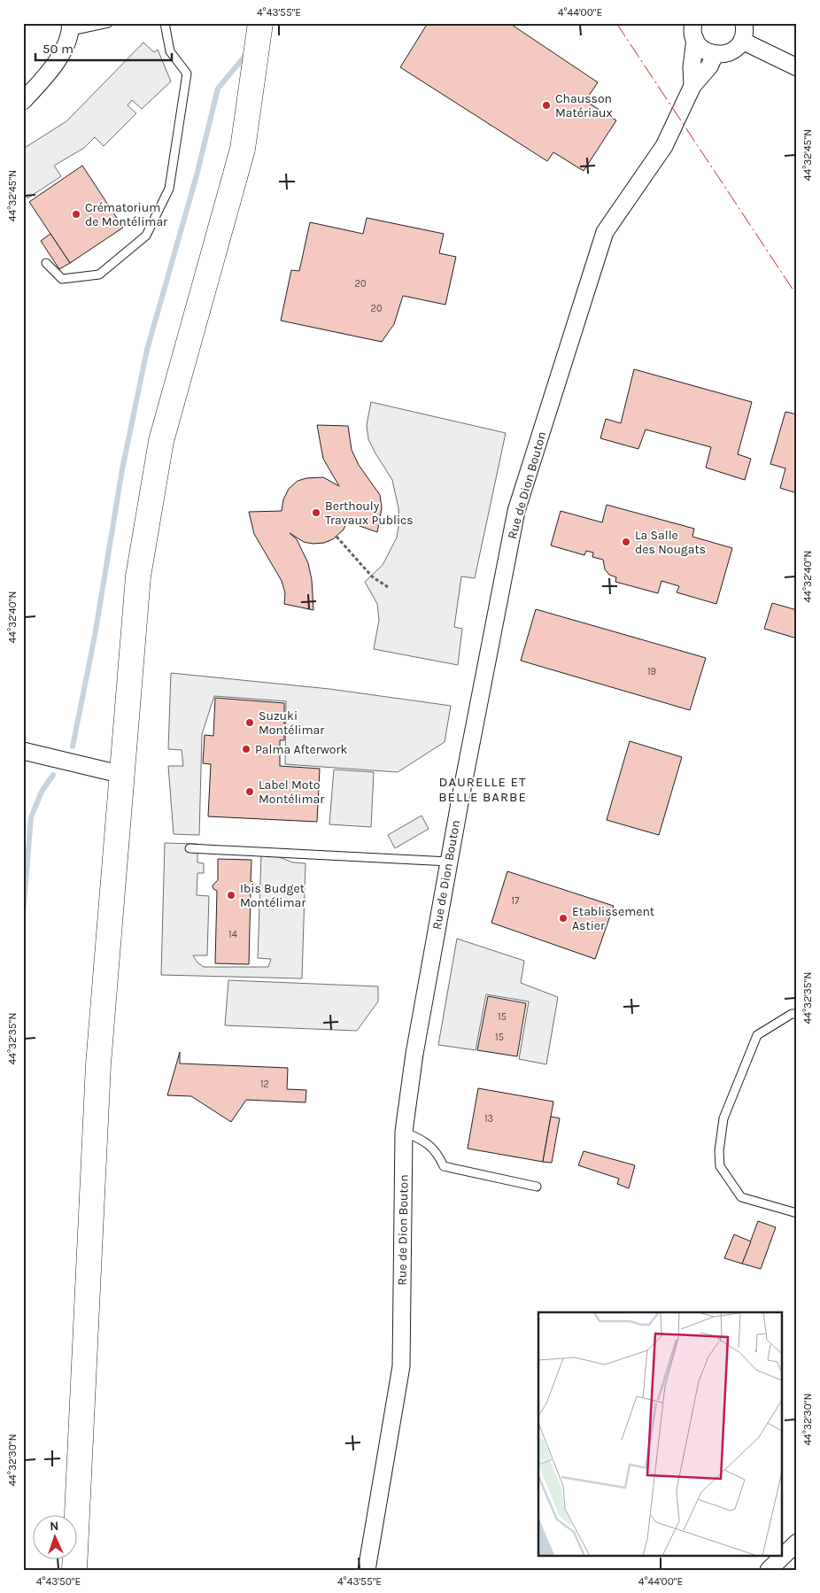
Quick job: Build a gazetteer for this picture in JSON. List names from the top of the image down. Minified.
{"streets":{"street":["Rue de Dion Bouton"]},"districts":["DAURELLE ET BELLE BARBE"],"places":["Chausson Matériaux","Crématorium de Montélimar","Berthouly Travaux Publics","La Salle des Nougats","Suzuki Montélimar","Palma Afterwork","Label Moto Montélimar","Ibis Budget Montélimar","Etablissement Astier"],"house_numbers":["20","20","19","17","14","15","15","12","13"],"scale_bar":"50 m","north":"top","coordinates":["4°43'55\"E","4°44'00\"E","44°32'45\"N","44°32'40\"N","44°32'35\"N","44°32'30\"N","4°43'50\"E"]}
